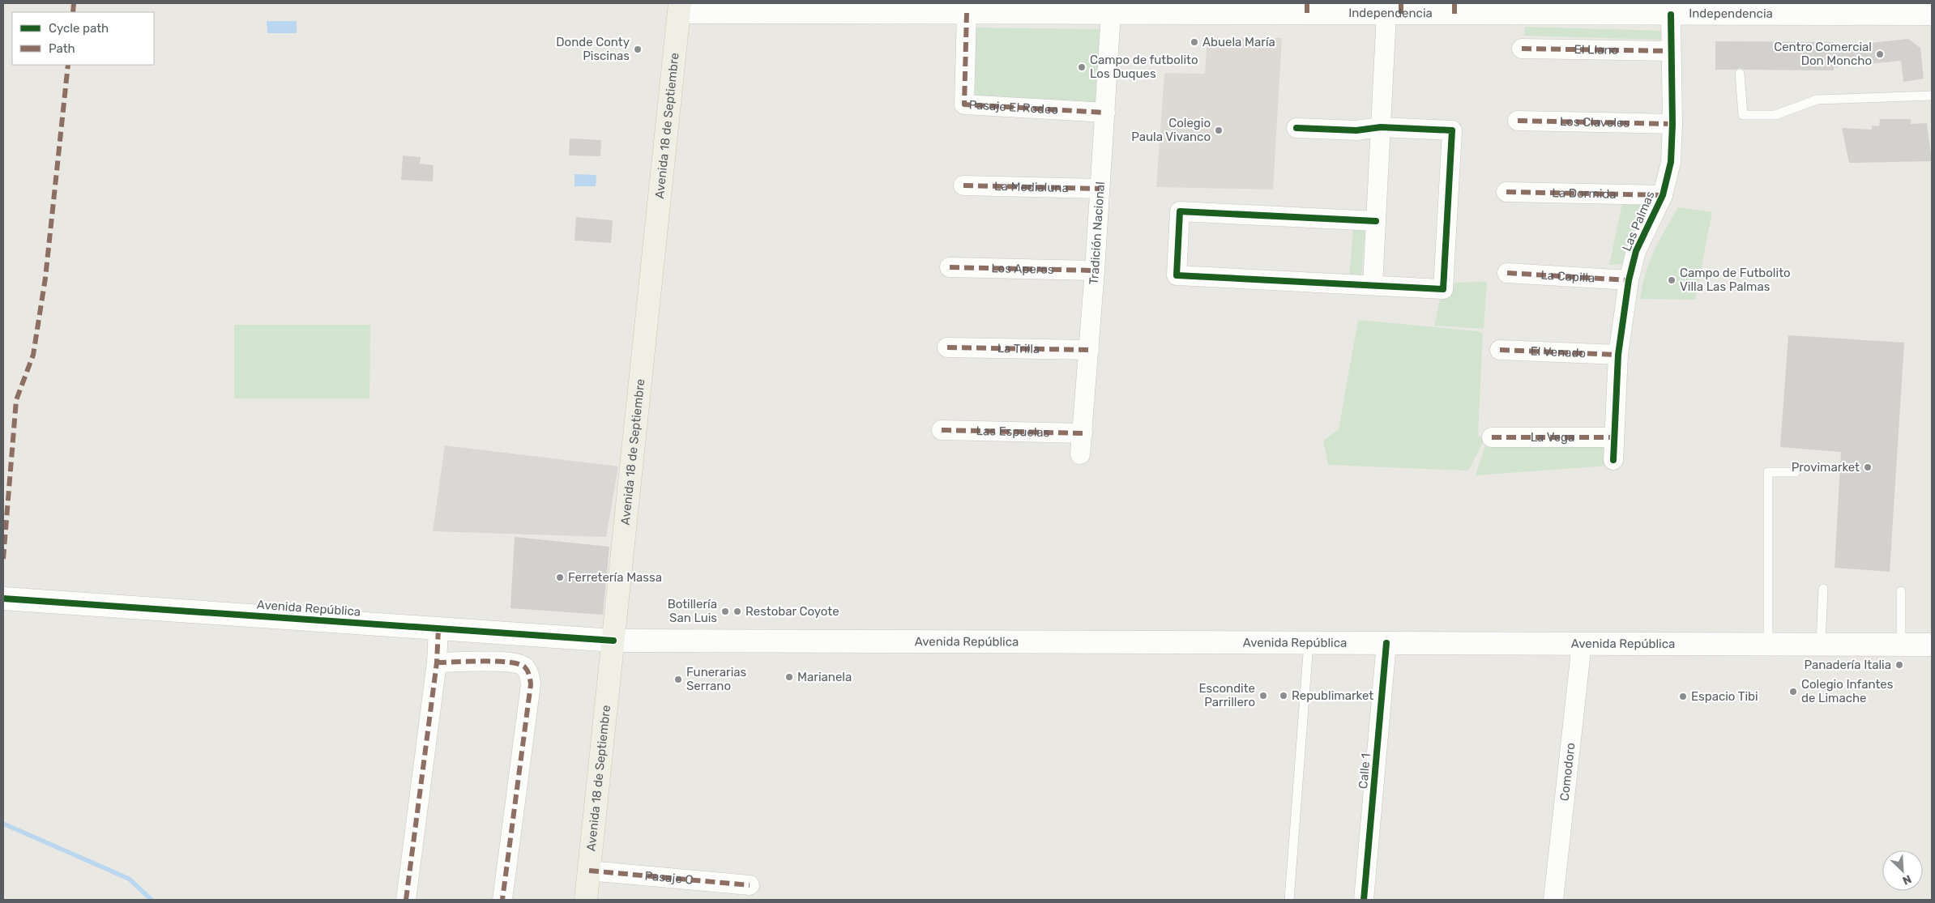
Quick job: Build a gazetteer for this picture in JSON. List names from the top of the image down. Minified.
{"streets":{"main road":["Independencia","Avenida 18 de Septiembre","Avenida República"],"street":["El Llano","Pasaje El Rodeo","Los Claveles","La Medialuna","La Dormida","Las Palmas","Tradición Nacional","Los Aperos","La Capilla","La Trilla","El Venado","Las Espuelas","La Vega","Calle 1","Comodoro","Pasaje C"]},"crossings":[["Independencia","Pasaje El Rodeo"],["Independencia","Avenida 18 de Septiembre"],["Independencia","Las Palmas"],["Independencia","Tradición Nacional"],["El Llano","Las Palmas"],["Pasaje El Rodeo","Tradición Nacional"],["Los Claveles","Las Palmas"],["Avenida 18 de Septiembre","Avenida República"],["Avenida 18 de Septiembre","Pasaje C"],["La Medialuna","Tradición Nacional"],["La Dormida","Las Palmas"],["Las Palmas","La Capilla"],["Las Palmas","El Venado"],["Las Palmas","La Vega"],["Tradición Nacional","Los Aperos"],["Tradición Nacional","La Trilla"],["Tradición Nacional","Las Espuelas"],["Avenida República","Calle 1"],["Avenida República","Comodoro"]],"places":["Abuela María","Donde Conty Piscinas","Centro Comercial Don Moncho","Campo de futbolito Los Duques","Colegio Paula Vivanco","Campo de Futbolito Villa Las Palmas","Provimarket","Ferretería Massa","Botillería San Luis","Restobar Coyote","Panadería Italia","Marianela","Funerarias Serrano","Colegio Infantes de Limache","Escondite Parrillero","Republimarket","Espacio Tibi"],"legend":["Cycle path","Path"],"north":"bottom right"}
